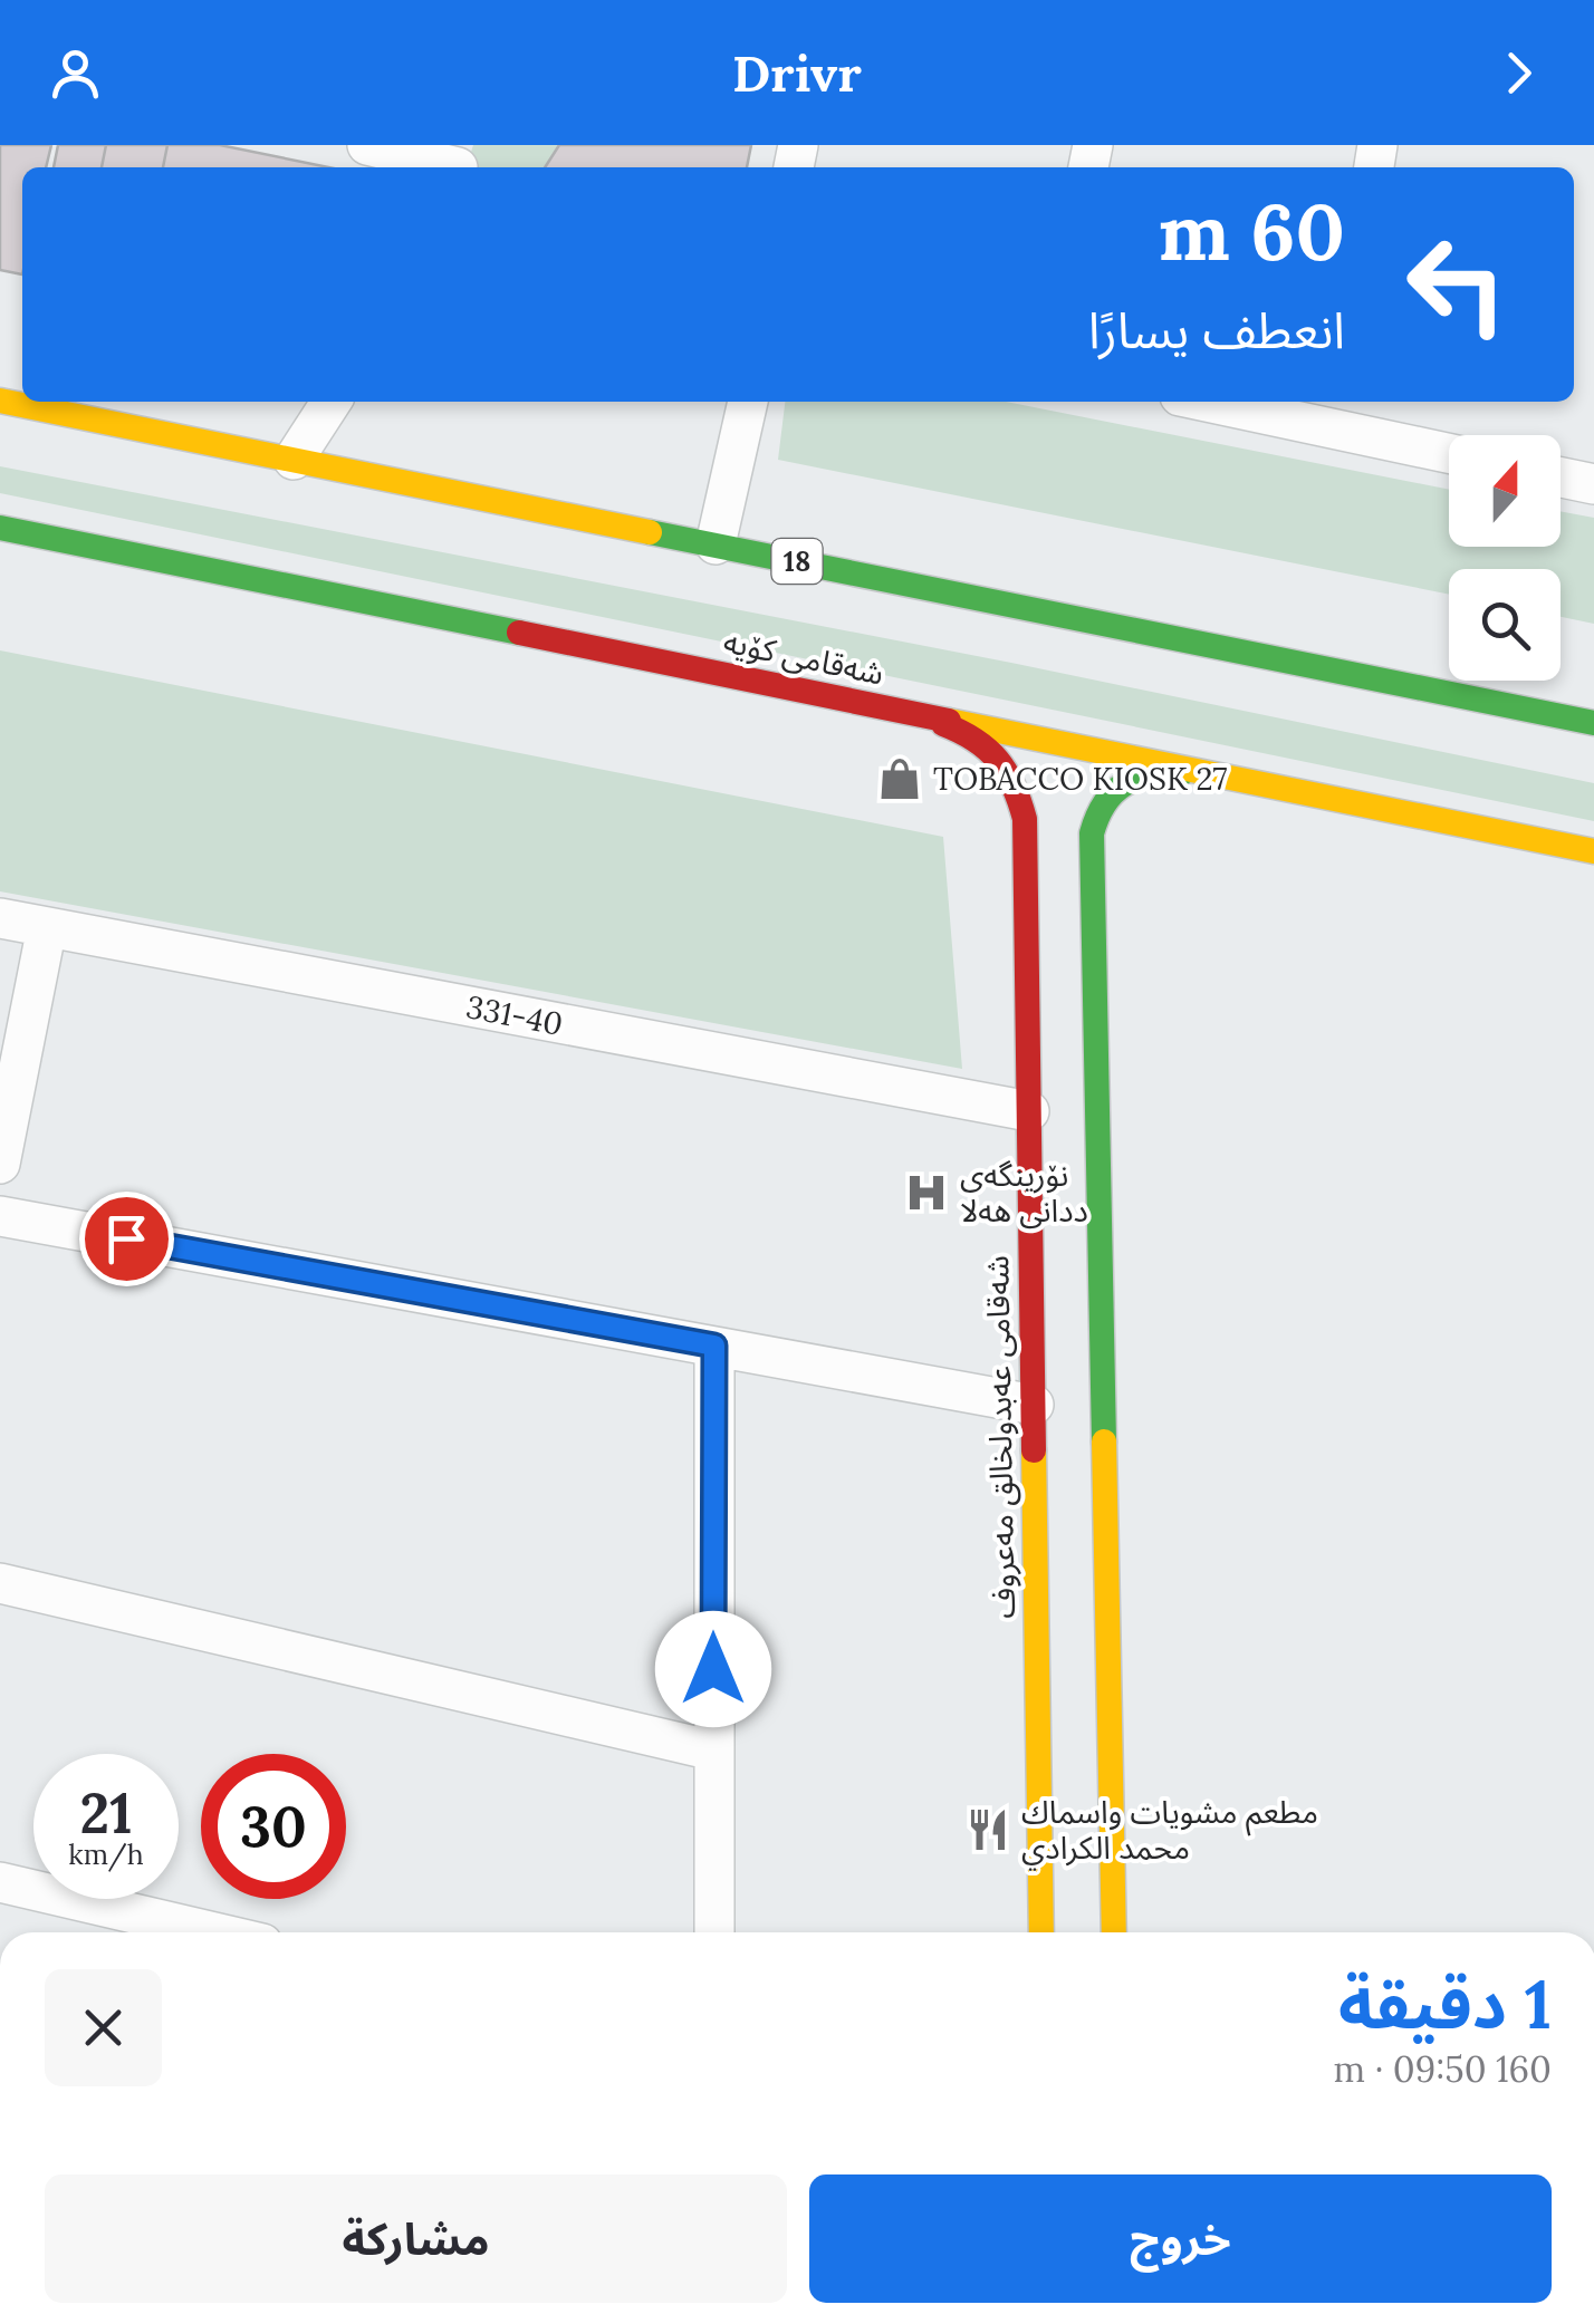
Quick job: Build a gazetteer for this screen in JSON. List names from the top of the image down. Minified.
{"streets":{"main road":["18","شەقامی کۆیە","شەقامی عەبدولخالق مەعروف"],"street":["331-40"]},"crossings":[["شەقامی کۆیە","شەقامی عەبدولخالق مەعروف"],["331-40","شەقامی عەبدولخالق مەعروف"]],"places":{"shop":["TOBACCO KIOSK 27"],"hospital":["نۆرینگەی ددانی هەلا"],"restaurant":["مطعم مشويات واسماك محمد الكرادي"]},"north":"top","page":{"header":"Drivr","turn":["60 m","انعطف يسارًا"],"speed":"21 km/h","limit":"30","heading":["1 دقيقة","160 m · 09:50"],"buttons":["خروج","مشاركة"]}}
